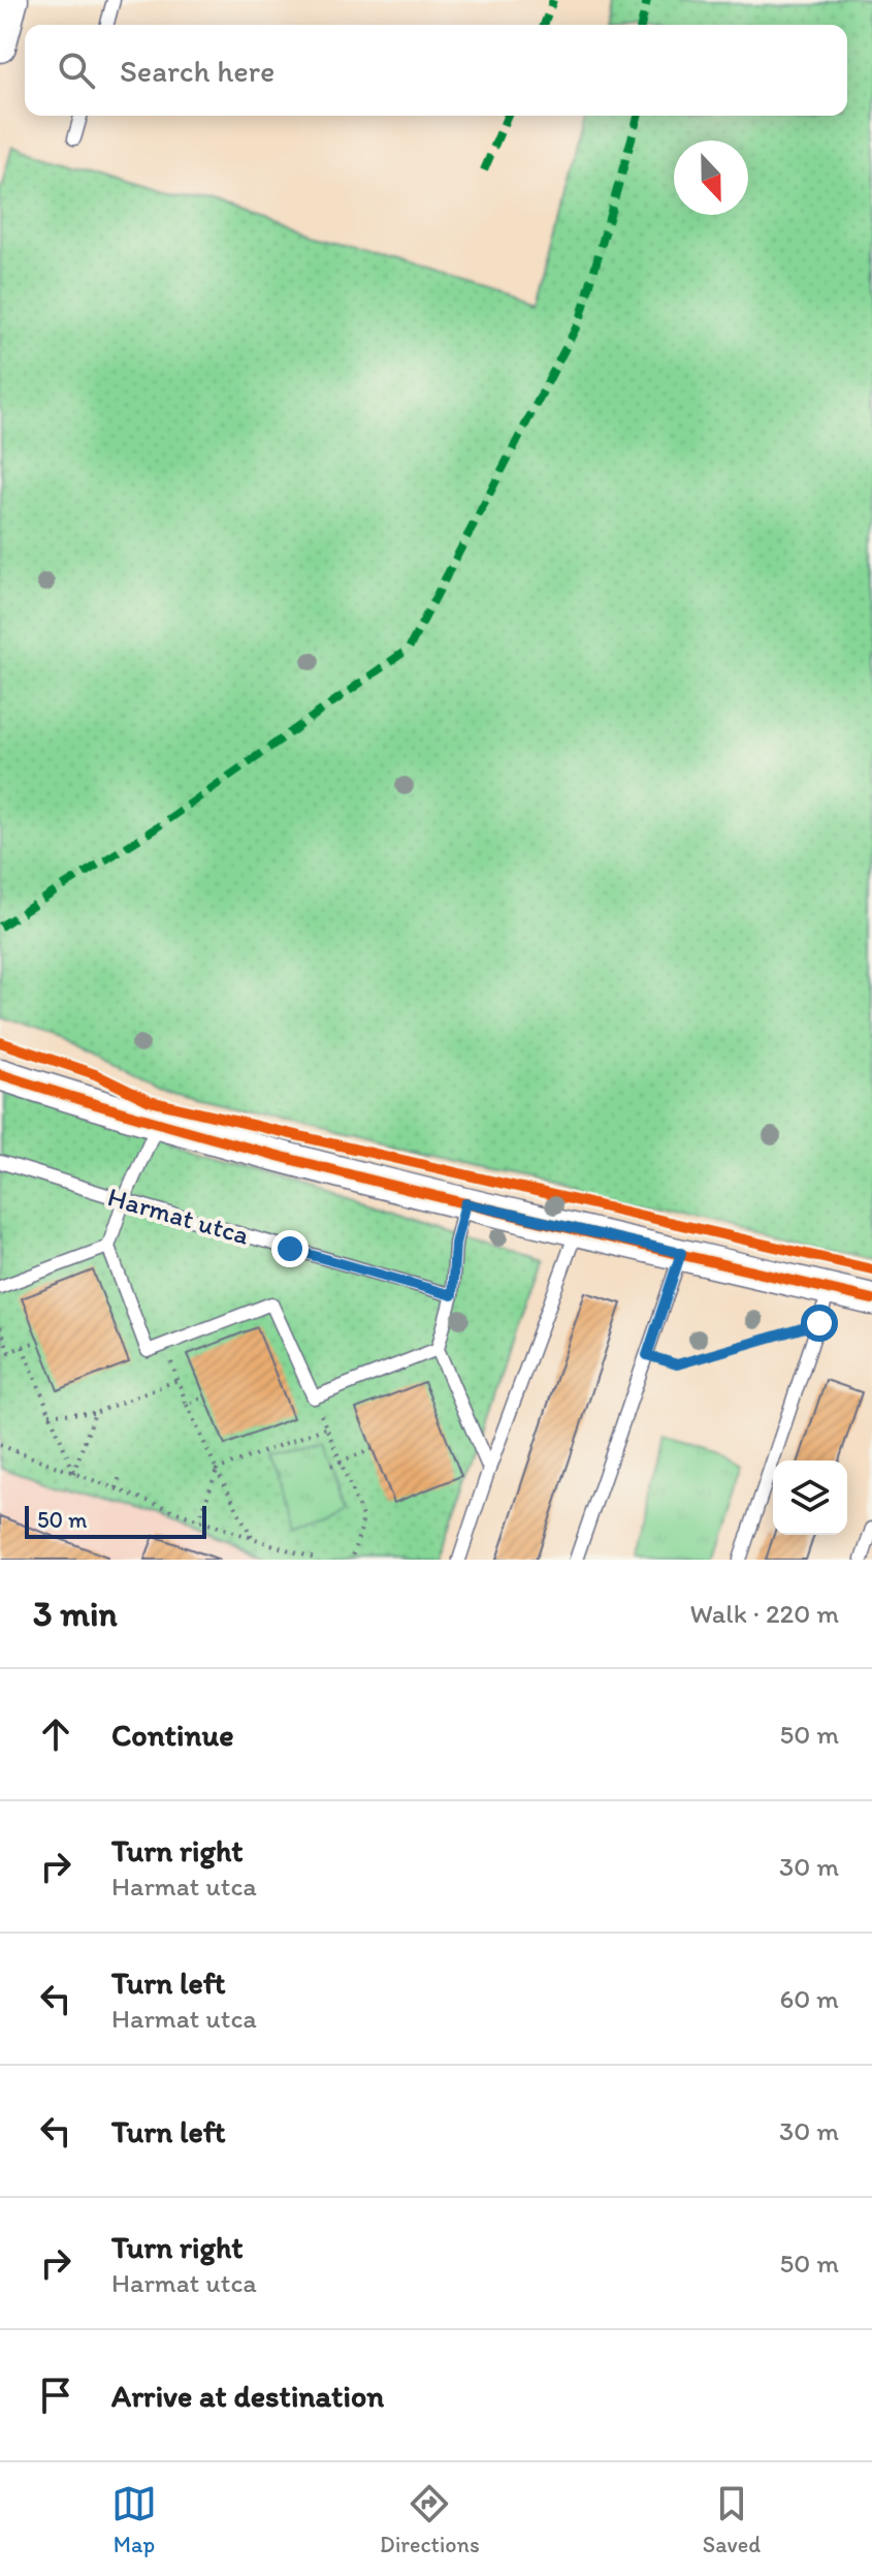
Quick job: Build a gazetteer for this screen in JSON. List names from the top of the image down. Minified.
{"streets":{"lane":["Harmat utca"]},"scale_bar":"50 m","north":"bottom","page":{"search":"Search here","scale":"50 m","heading":["3 min","Walk · 220 m"],"list":[["Continue","50 m"],["Turn right","Harmat utca","30 m"],["Turn left","Harmat utca","60 m"],["Turn left","30 m"],["Turn right","Harmat utca","50 m"],"Arrive at destination"],"nav":["Map","Directions","Saved"]}}
